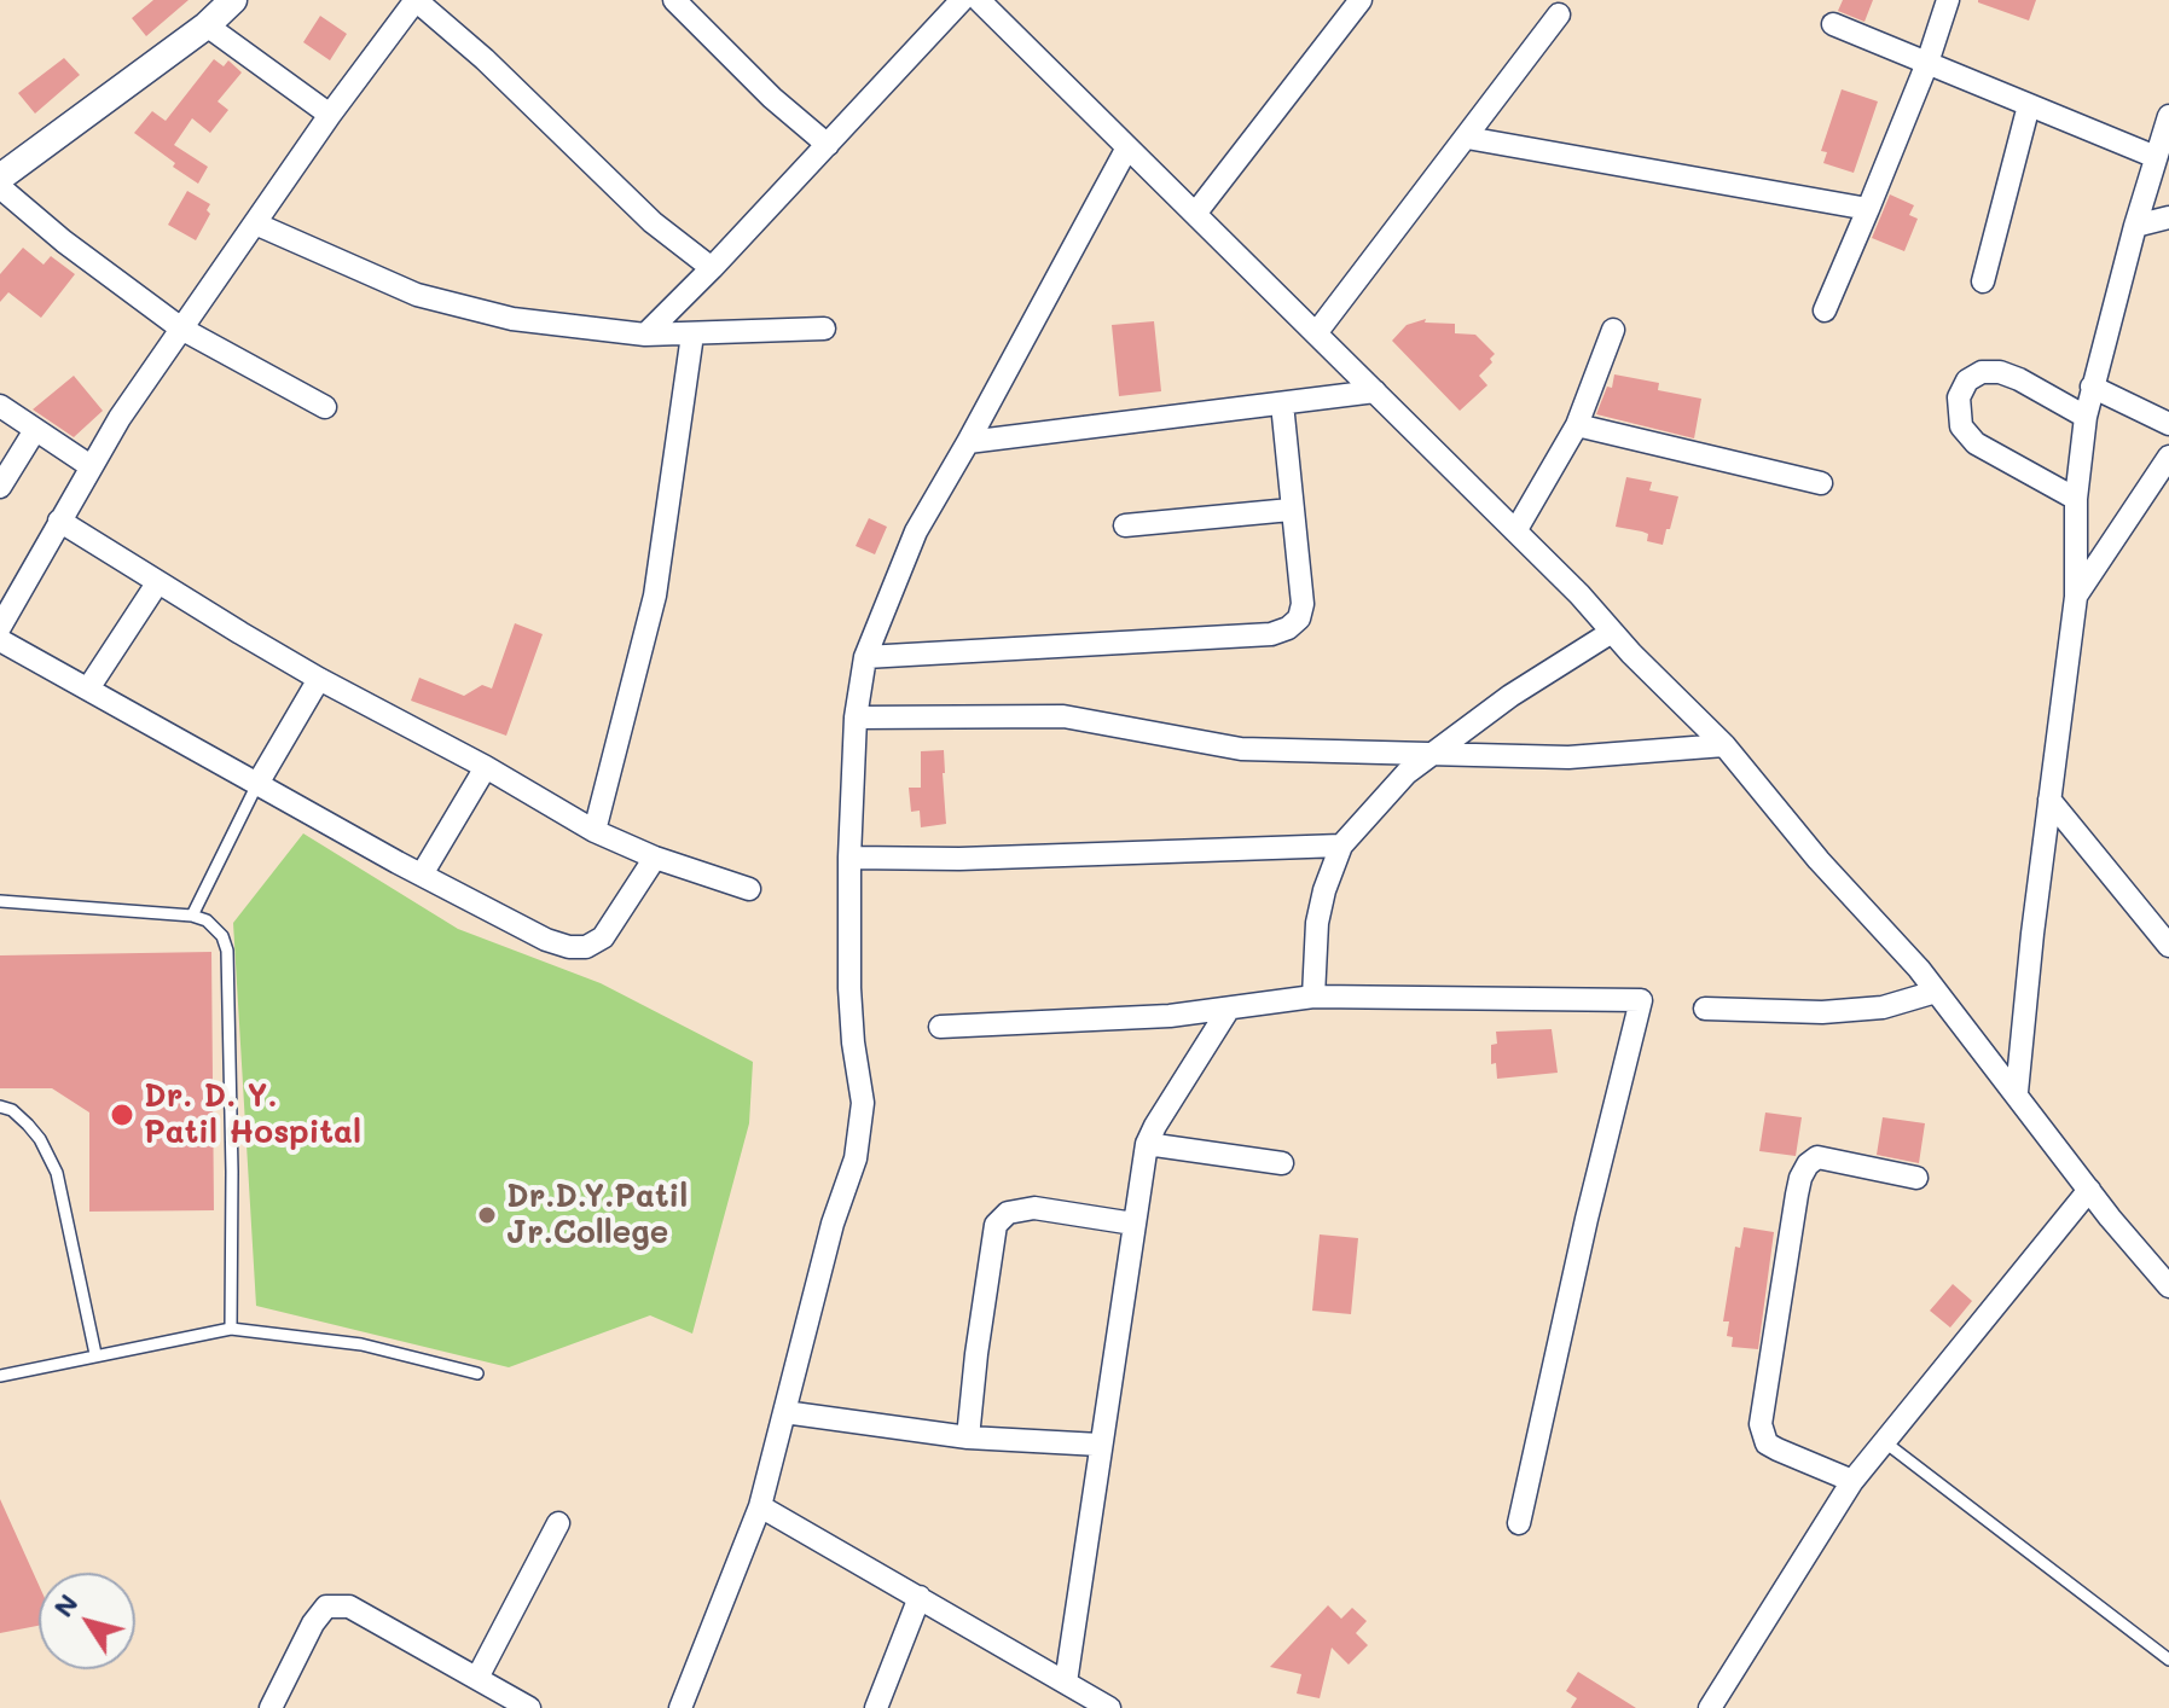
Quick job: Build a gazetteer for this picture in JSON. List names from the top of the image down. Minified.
{"places":["Dr. D. Y. Patil Hospital","Dr.D.Y.Patil Jr.College"],"north":"top left"}
